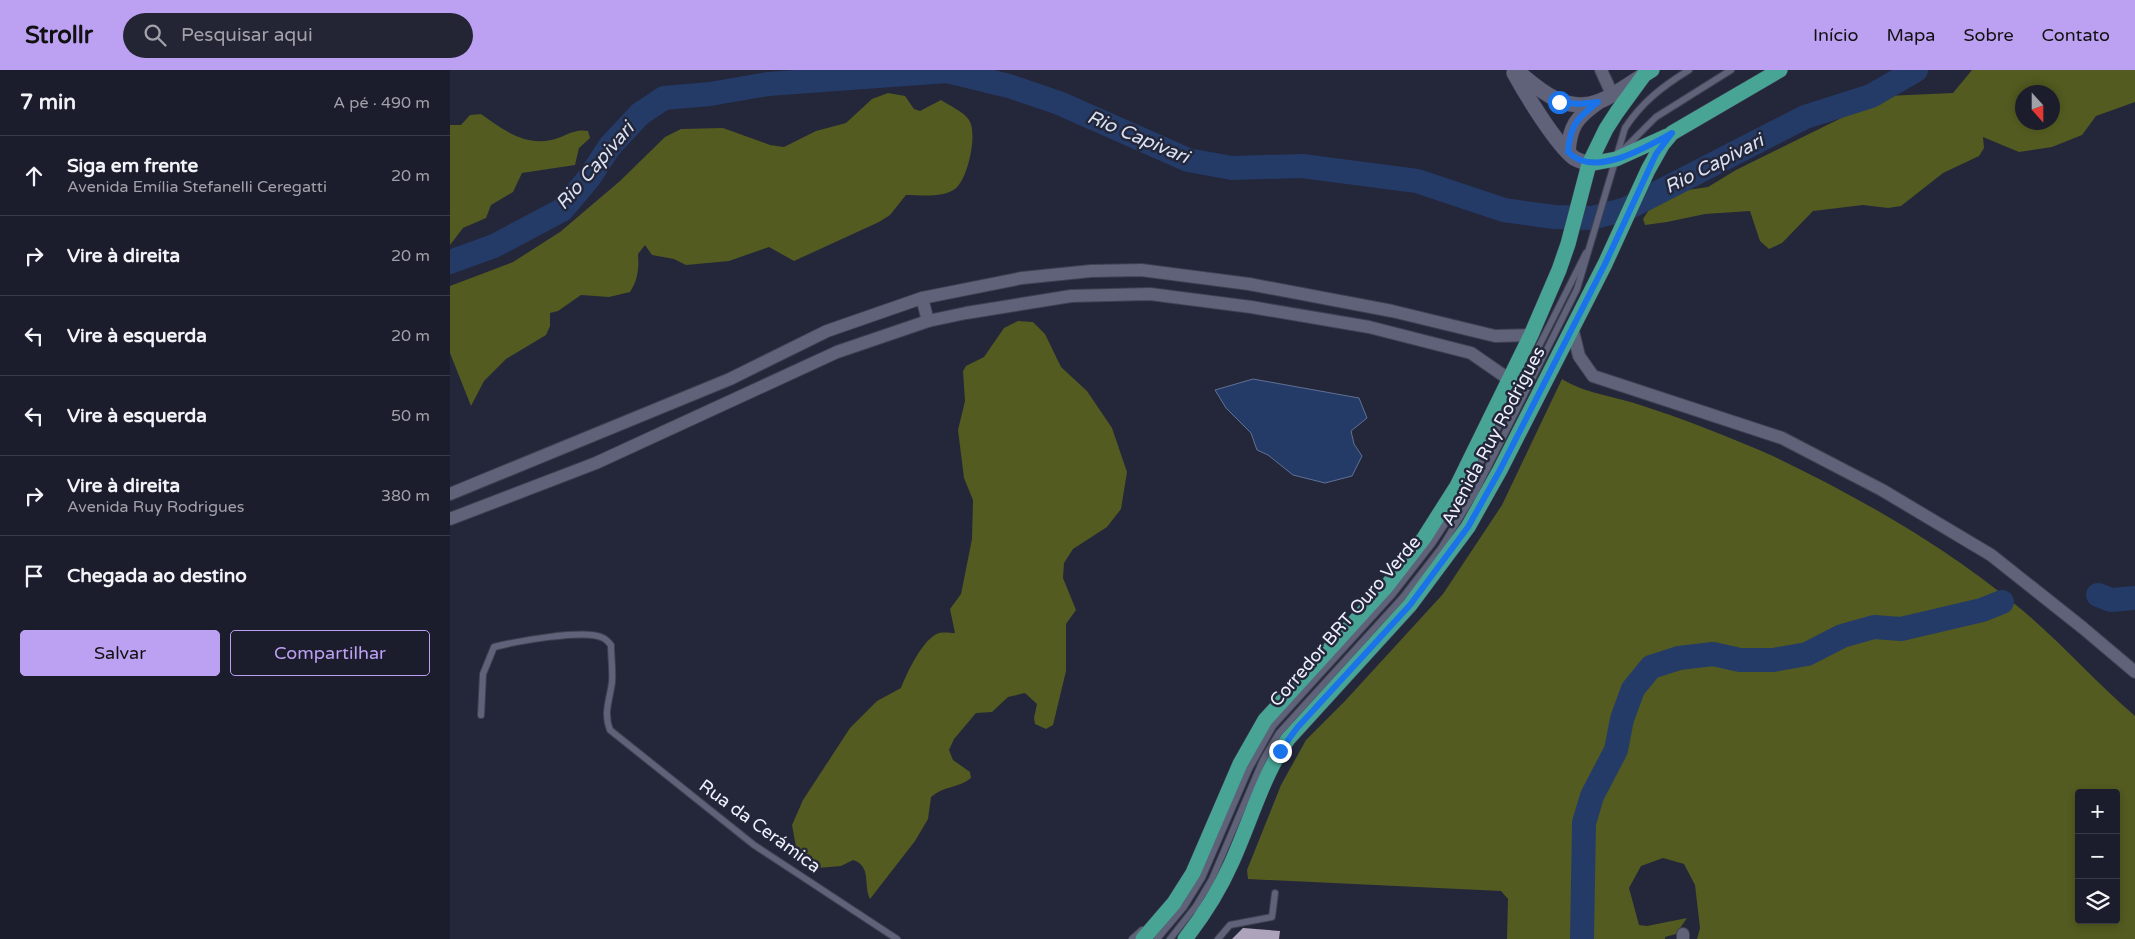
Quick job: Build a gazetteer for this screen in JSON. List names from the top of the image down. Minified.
{"streets":{"main road":["Avenida Ruy Rodrigues"],"lane":["Corredor BRT Ouro Verde","Rua da Cerámica"]},"water":["Rio Capivari"],"north":"bottom","page":{"header":"Strollr","search":"Pesquisar aqui","nav":["Início","Mapa","Sobre","Contato"],"heading":["7 min","A pé · 490 m"],"list":[["Siga em frente","Avenida Emília Stefanelli Ceregatti","20 m"],["Vire à direita","20 m"],["Vire à esquerda","20 m"],["Vire à esquerda","50 m"],["Vire à direita","Avenida Ruy Rodrigues","380 m"],"Chegada ao destino"],"buttons":["Salvar","Compartilhar"],"map_buttons":["+","−"]}}
